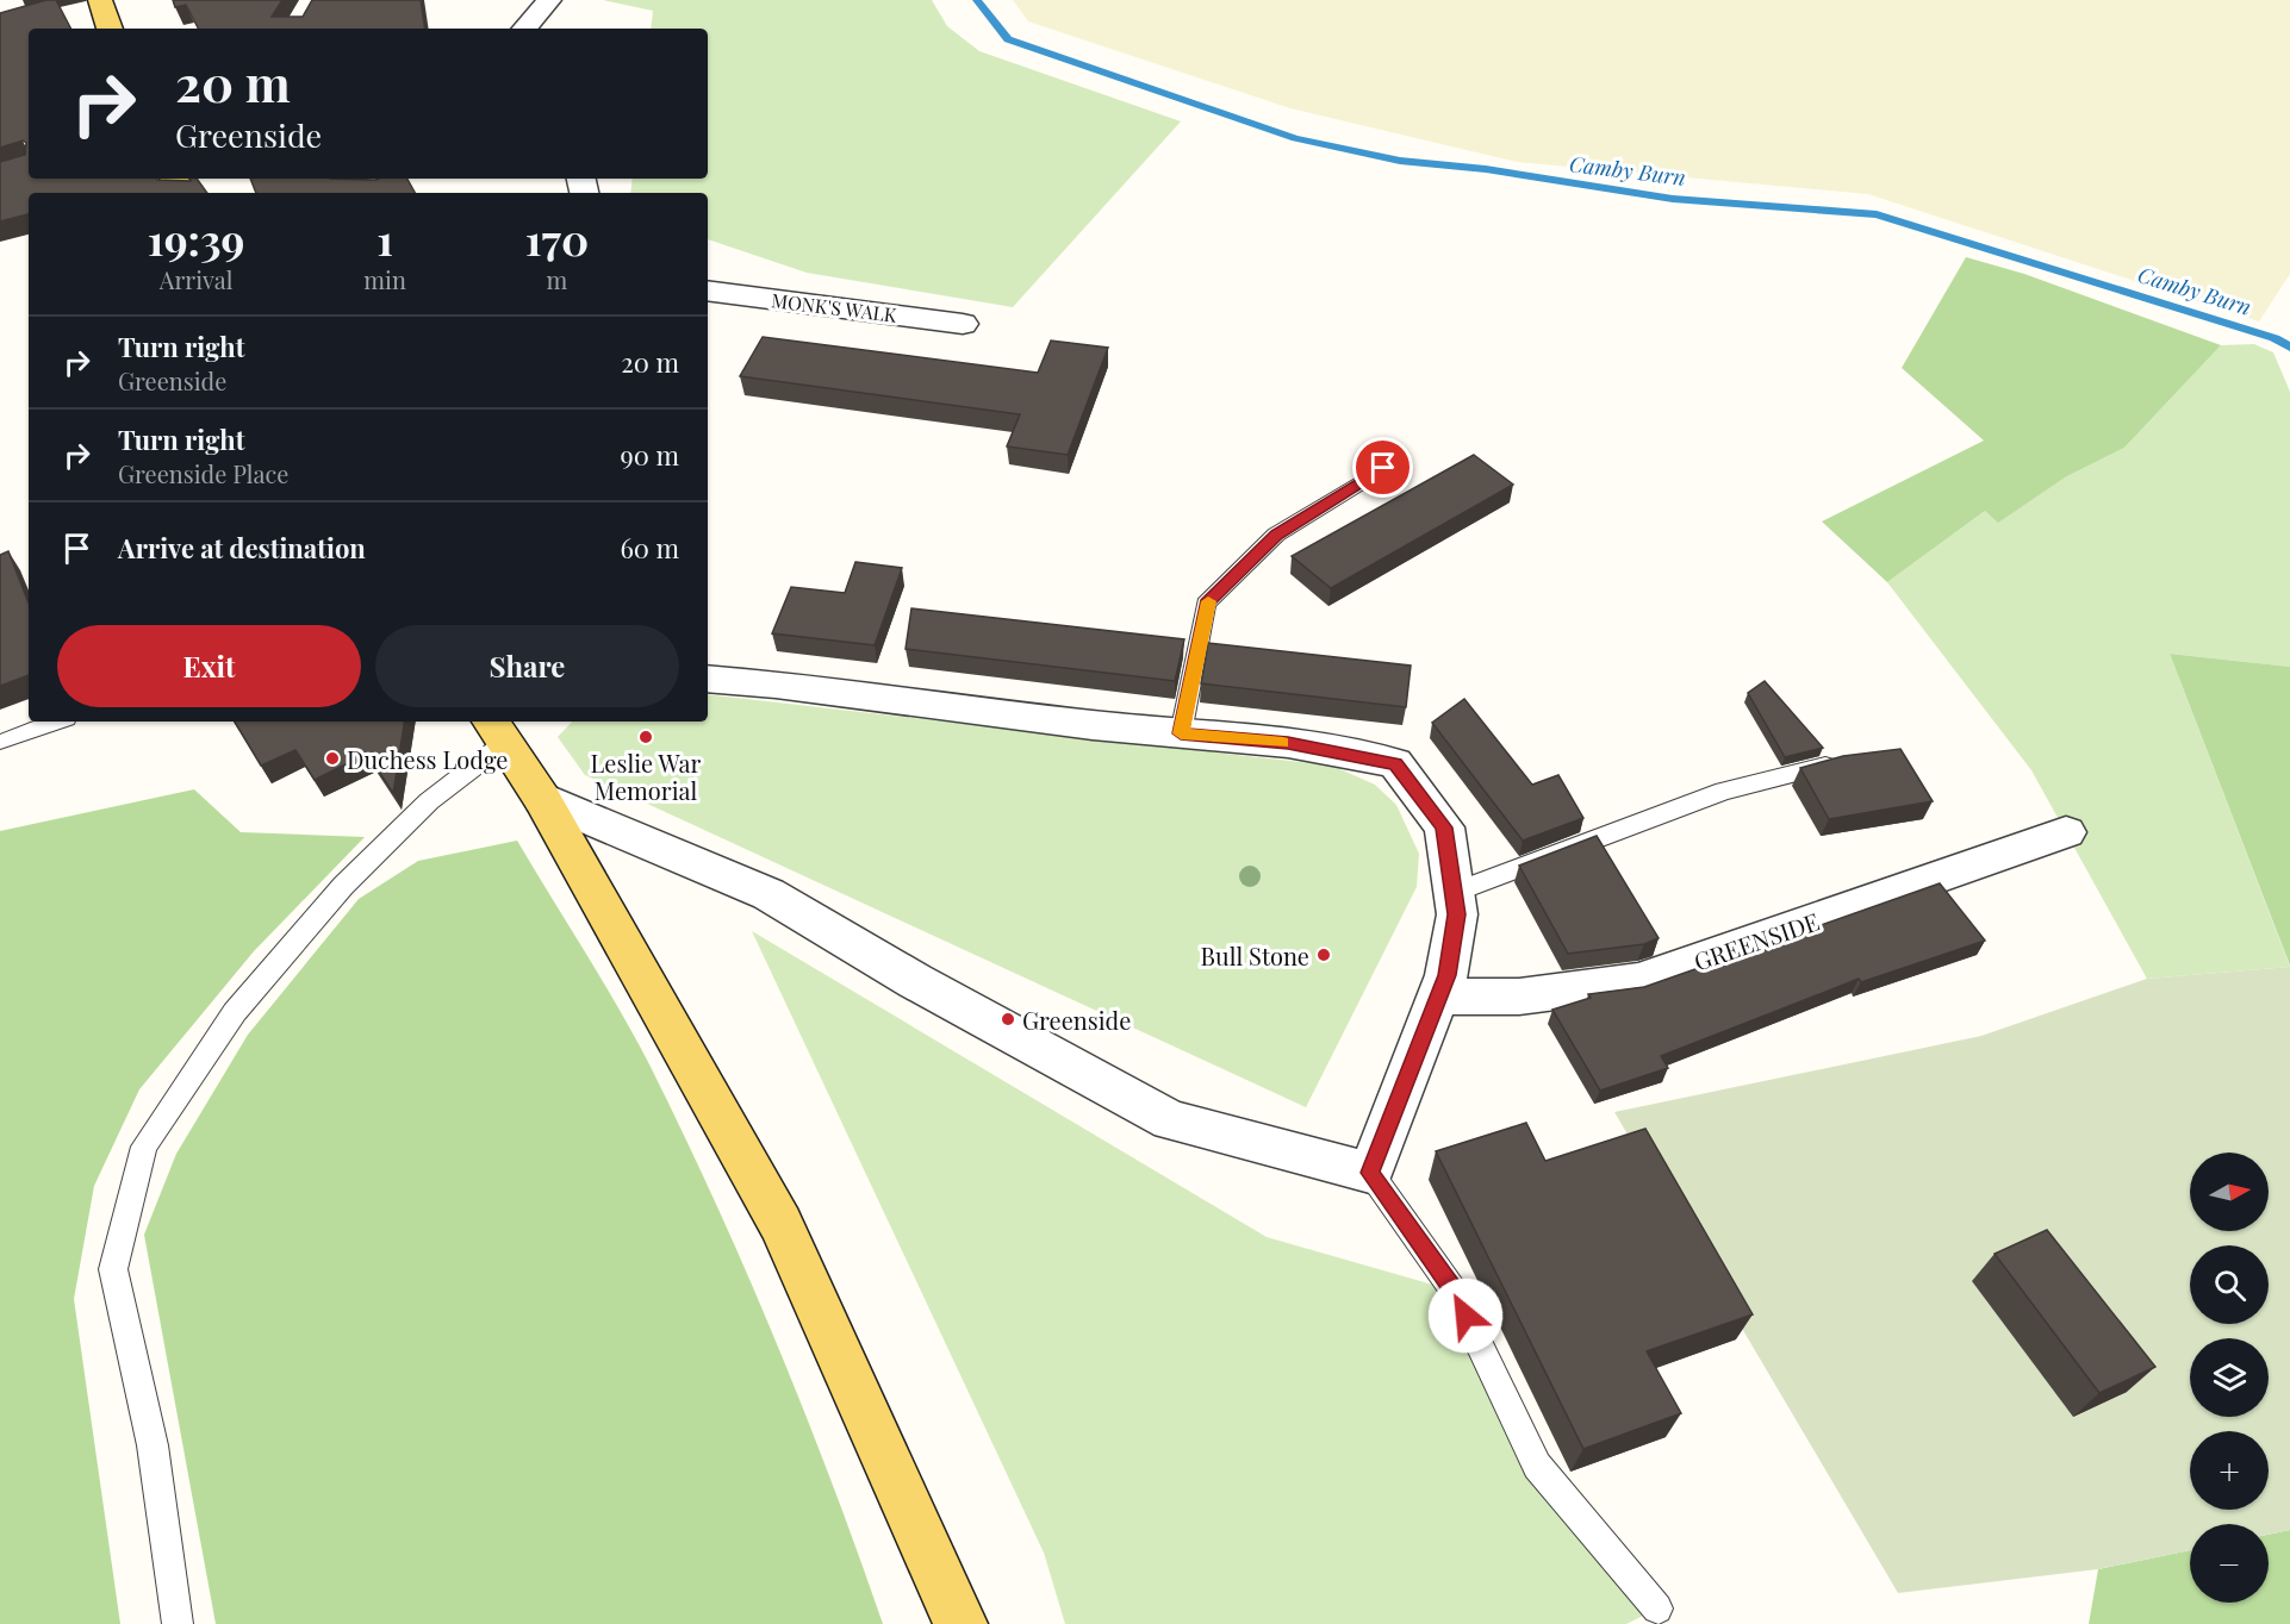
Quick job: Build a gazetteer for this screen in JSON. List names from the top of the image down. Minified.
{"streets":{"street":["MONK'S WALK","GREENSIDE"]},"water":["Camby Burn"],"places":["Leslie War Memorial","Duchess Lodge","Bull Stone","Greenside"],"north":"right","page":{"turn":["20 m","Greenside"],"eta":["19:39","Arrival","1","min","170","m"],"list":[{"name":"Turn right","note":"Greenside","value":"20 m"},{"name":"Turn right","note":"Greenside Place","value":"90 m"},{"name":"Arrive at destination","value":"60 m"}],"buttons":["Exit","Share"],"map_buttons":["+","−"]}}
